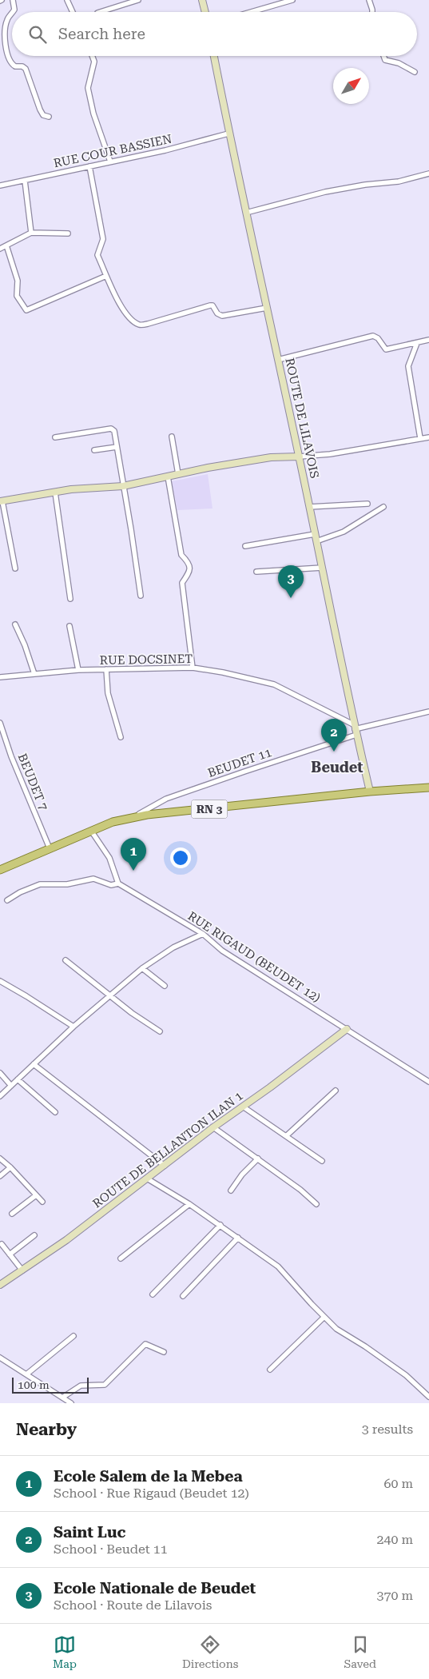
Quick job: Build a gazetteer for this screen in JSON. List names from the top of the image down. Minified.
{"streets":{"main road":["ROUTE DE LILAVOIS","RN 3","ROUTE DE BELLANTON ILAN 1"],"street":["RUE COUR BASSIEN","RUE DOCSINET","BEUDET 11","BEUDET 7","RUE RIGAUD (BEUDET 12)"]},"crossings":[["RUE COUR BASSIEN","ROUTE DE LILAVOIS"],["ROUTE DE LILAVOIS","RUE DOCSINET"],["ROUTE DE LILAVOIS","BEUDET 11"],["ROUTE DE LILAVOIS","RN 3"],["RUE DOCSINET","BEUDET 11"],["BEUDET 11","RN 3"],["BEUDET 7","RN 3"],["RUE RIGAUD (BEUDET 12)","ROUTE DE BELLANTON ILAN 1"]],"districts":["Beudet"],"scale_bar":"100 m","north":"top right","page":{"search":"Search here","pins":["3","2","1"],"scale":"100 m","heading":["Nearby","3 results"],"list":[{"mark":"1","name":"Ecole Salem de la Mebea","note":"School · Rue Rigaud (Beudet 12)","value":"60 m"},{"mark":"2","name":"Saint Luc","note":"School · Beudet 11","value":"240 m"},{"mark":"3","name":"Ecole Nationale de Beudet","note":"School · Route de Lilavois","value":"370 m"}],"nav":["Map","Directions","Saved"]}}
